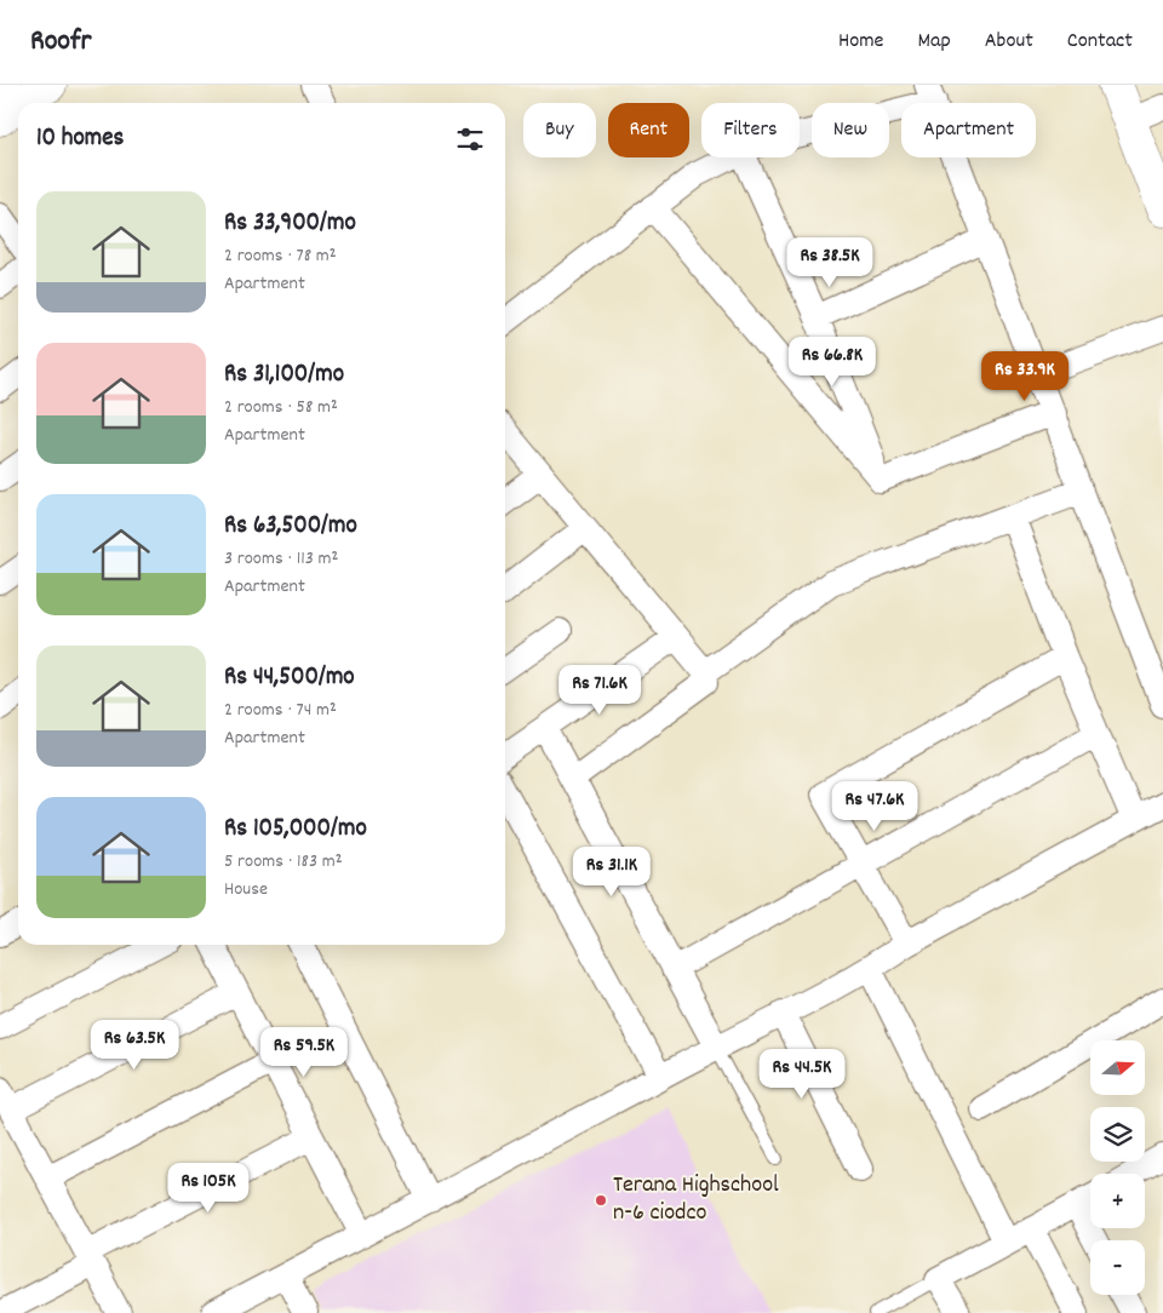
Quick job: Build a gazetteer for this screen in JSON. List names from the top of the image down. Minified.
{"places":["Terana Highschool n-6 ciodco"],"north":"right","page":{"header":"Roofr","nav":["Home","Map","About","Contact"],"chip":["Buy","Rent","Filters","New","Apartment"],"heading":"10 homes","list":[{"name":"Rs 33,900/mo","note":"2 rooms · 78 m² · Apartment"},{"name":"Rs 31,100/mo","note":"2 rooms · 58 m² · Apartment"},{"name":"Rs 63,500/mo","note":"3 rooms · 113 m² · Apartment"},{"name":"Rs 44,500/mo","note":"2 rooms · 74 m² · Apartment"},{"name":"Rs 105,000/mo","note":"5 rooms · 183 m² · House"}],"price":["Rs 38.5K","Rs 66.8K","Rs 33.9K","Rs 71.6K","Rs 47.6K","Rs 31.1K","Rs 63.5K","Rs 59.5K","Rs 44.5K","Rs 105K"],"map_buttons":["+","−"]}}
